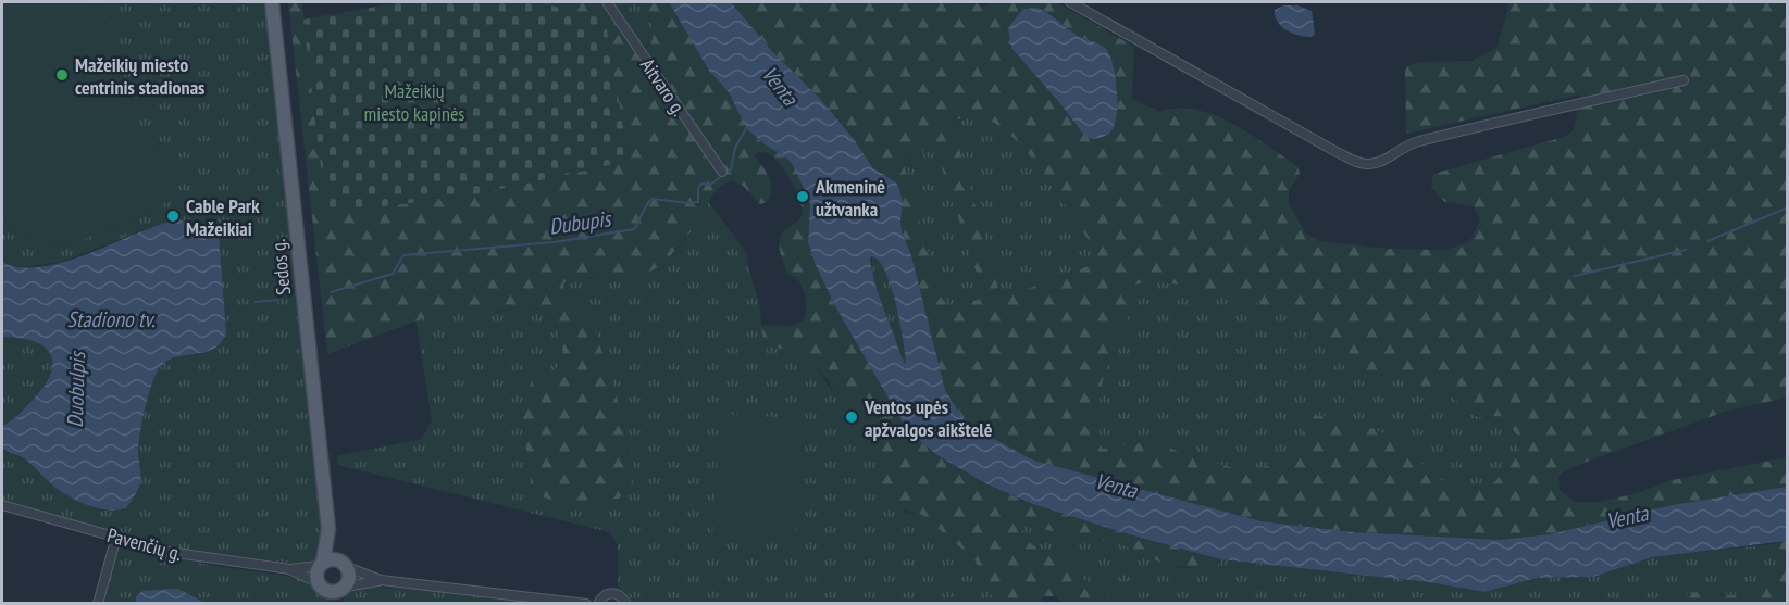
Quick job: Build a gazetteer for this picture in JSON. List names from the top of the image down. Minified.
{"streets":{"main road":["Sedos g."],"street":["Aitvaro g.","Pavenčių g."]},"crossings":[["Sedos g.","Pavenčių g."]],"water":["Venta","Dubupis","Stadiono tv.","Duobulpis"],"parks":["Mažeikių miesto kapinės"],"places":["Mažeikių miesto centrinis stadionas","Akmeninė užtvanka","Cable Park Mažeikiai","Ventos upės apžvalgos aikštelė"]}
